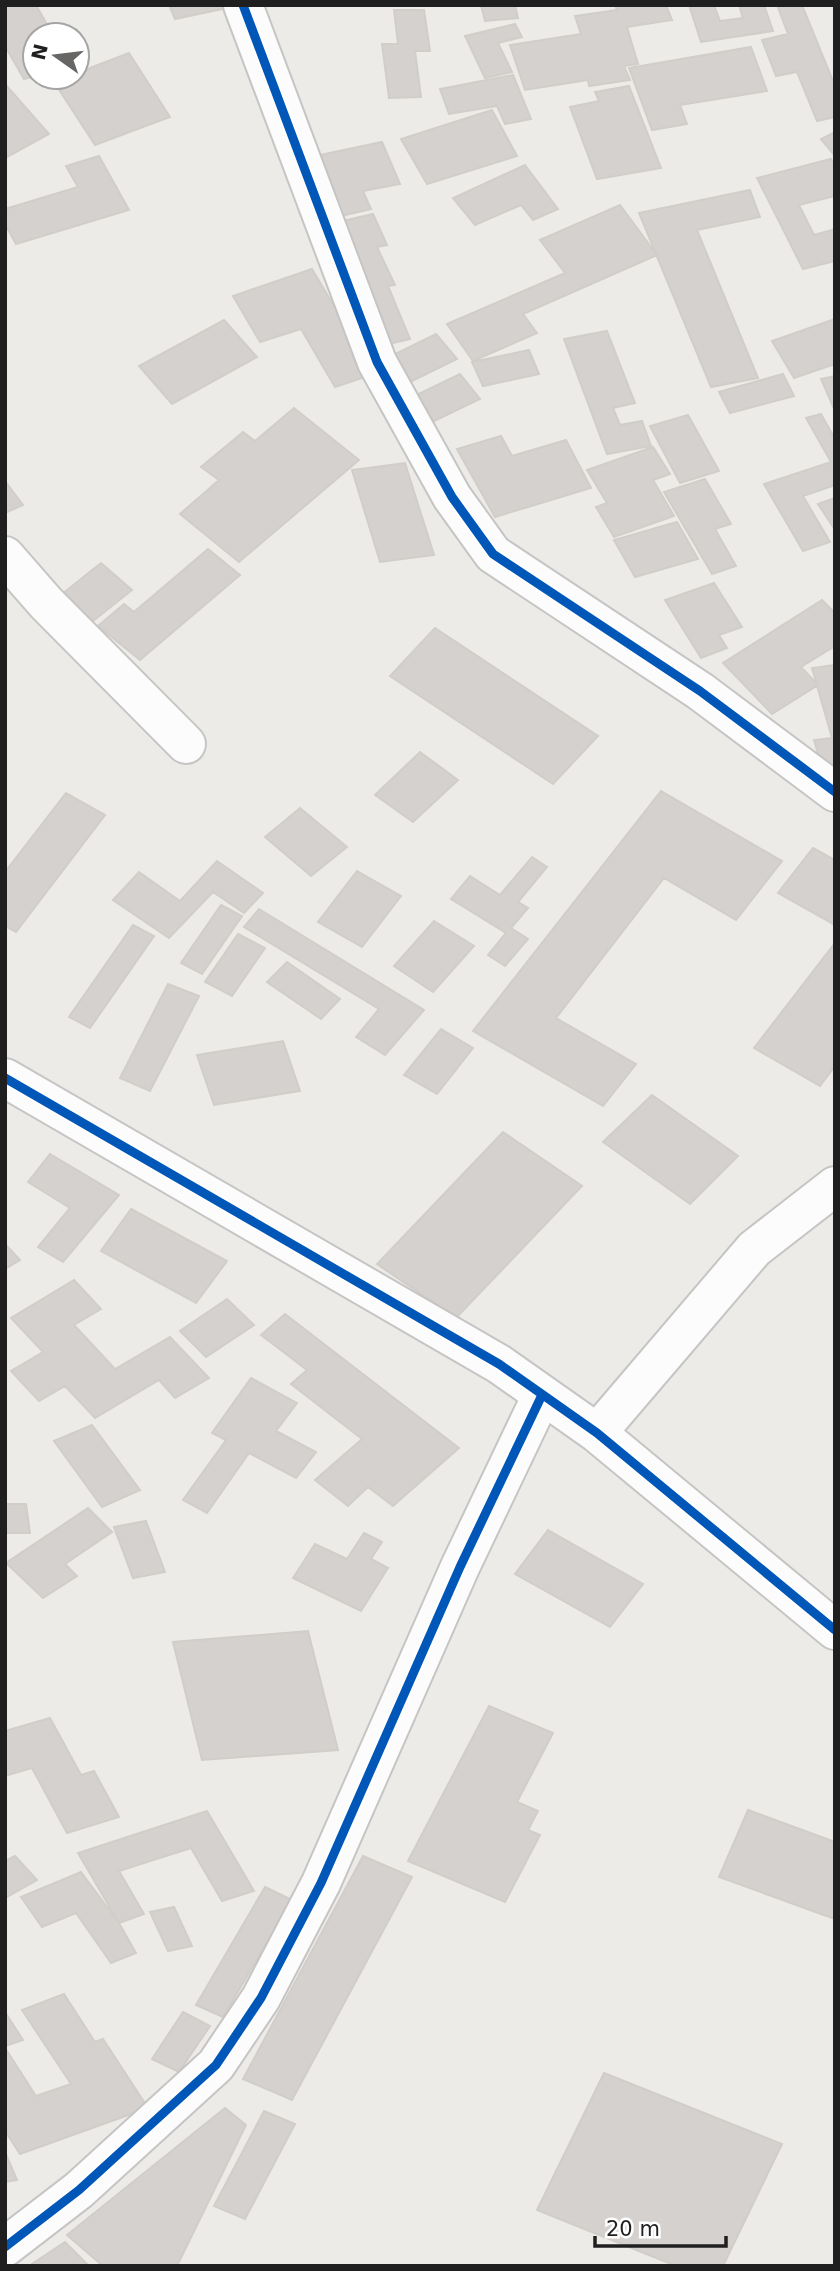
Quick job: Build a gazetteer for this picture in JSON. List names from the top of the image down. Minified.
{"scale_bar":"20 m","north":"left"}
